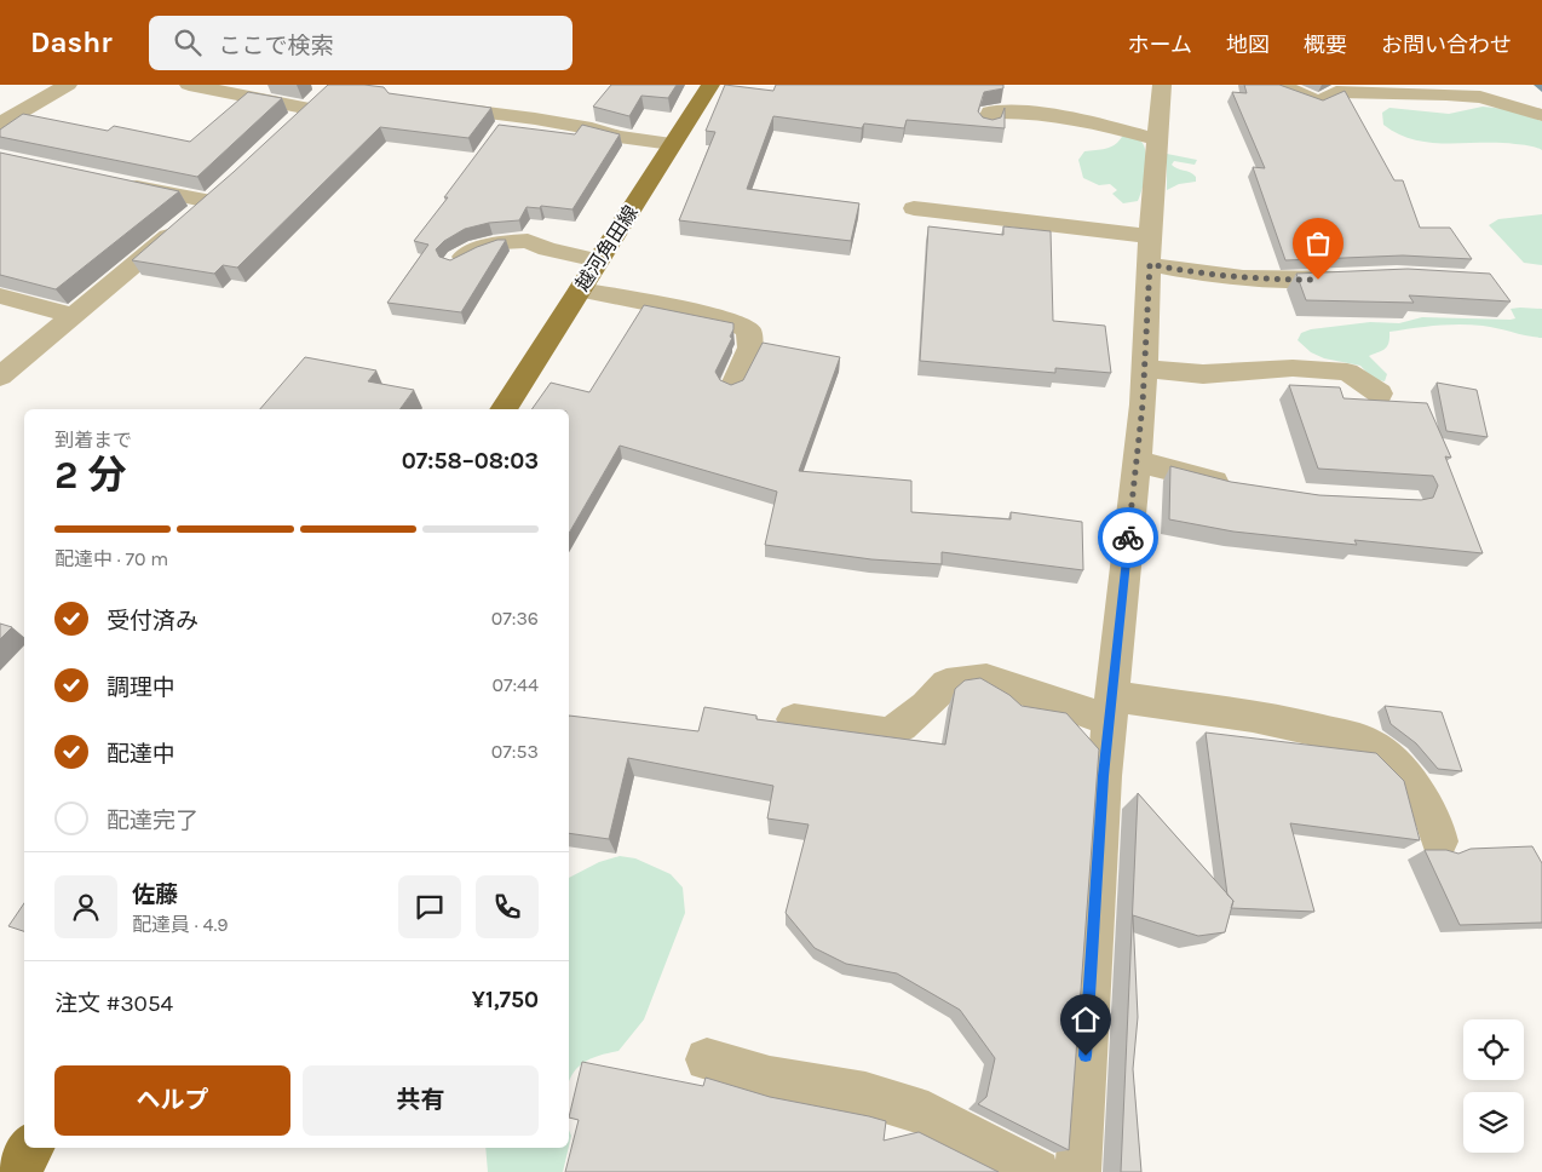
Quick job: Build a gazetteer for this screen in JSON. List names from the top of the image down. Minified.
{"streets":{"main road":["越河角田線"]},"page":{"header":"Dashr","search":"ここで検索","nav":["ホーム","地図","概要","お問い合わせ"],"heading":["2 分","到着まで","07:58–08:03"],"panel":["佐藤","配達員 · 4.9","注文 #3054","¥1,750"],"bar":"配達中 · 70 m","list":[["受付済み","07:36"],["調理中","07:44"],["配達中","07:53"],"配達完了"],"buttons":["ヘルプ","共有"]}}
